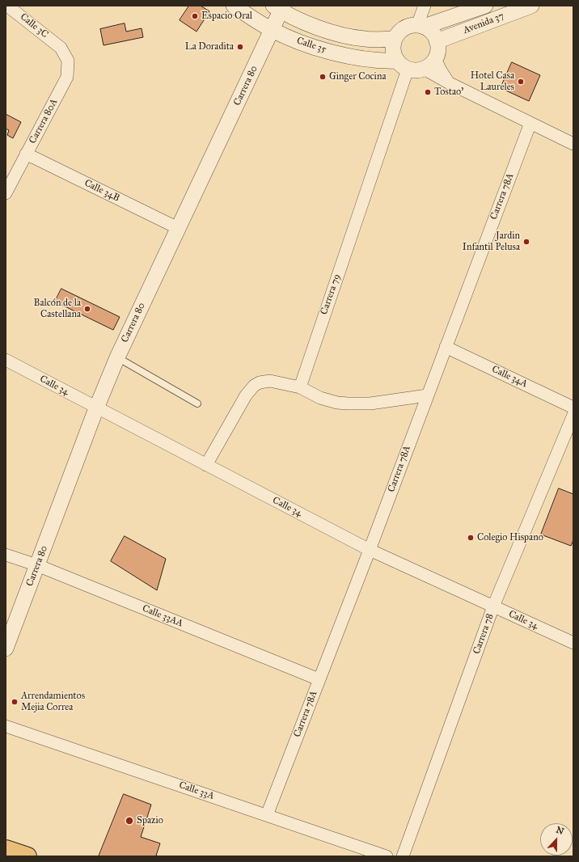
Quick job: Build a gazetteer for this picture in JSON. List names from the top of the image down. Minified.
{"streets":{"street":["Avenida 37","Calle 3C","Calle 35","Carrera 80","Carrera 80A","Calle 34B","Carrera 78A","Carrera 79","Calle 34A","Calle 34","Calle 33AA","Carrera 78","Calle 33A"]},"crossings":[["Avenida 37","Calle 35"],["Avenida 37","Carrera 79"],["Calle 3C","Carrera 80A"],["Calle 35","Carrera 80"],["Calle 35","Carrera 79"],["Carrera 80","Calle 34B"],["Carrera 80","Calle 34"],["Carrera 80","Calle 33AA"],["Carrera 80A","Calle 34B"],["Carrera 78A","Calle 34A"],["Carrera 78A","Calle 34"],["Carrera 78A","Calle 33AA"],["Carrera 78A","Calle 33A"],["Calle 34","Carrera 78"]],"places":["Espacio Oral","La Doradita","Ginger Cocina","Hotel Casa Laureles","Tostao’","Jardin Infantil Pelusa","Balcón de la Castellana","Colegio Hispano","Arrendamientos Mejia Correa","Spazio"],"north":"top"}
